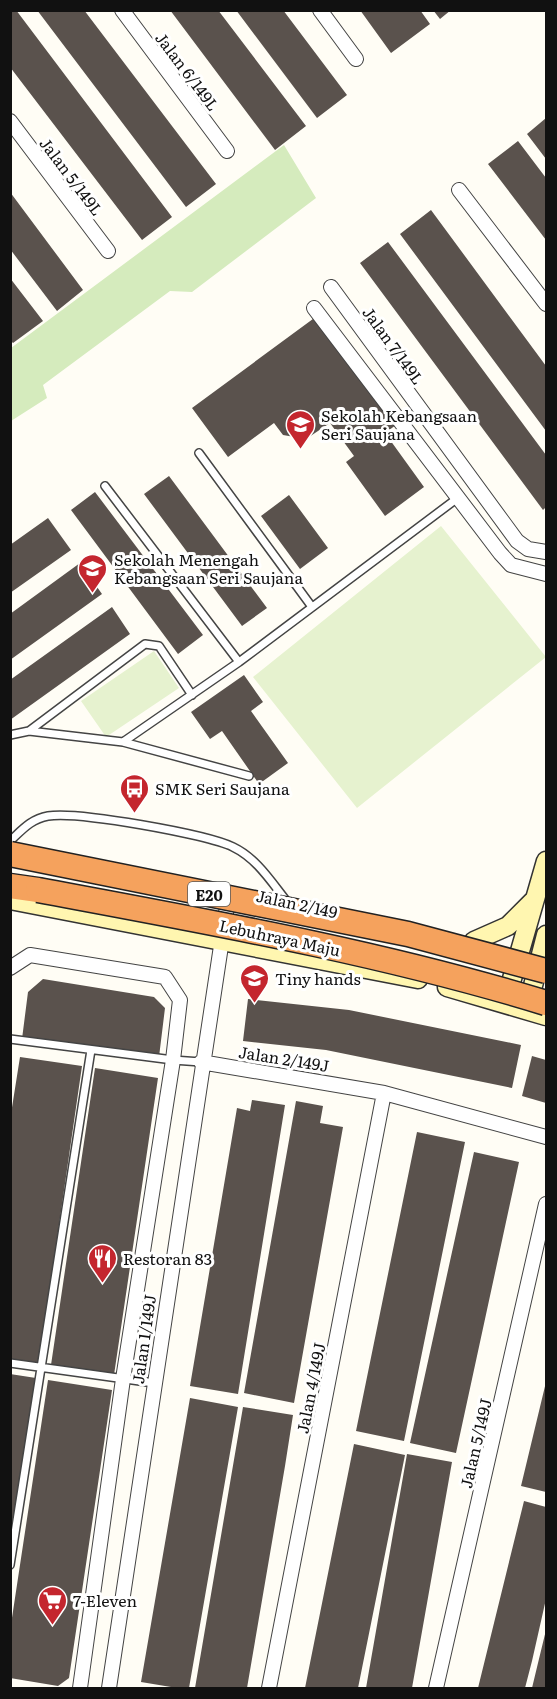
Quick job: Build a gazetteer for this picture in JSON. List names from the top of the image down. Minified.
{"streets":{"highway":["E20","Lebuhraya Maju"],"main road":["Jalan 2/149"],"street":["Jalan 6/149L","Jalan 5/149L","Jalan 7/149L","Jalan 2/149J","Jalan 1/149J","Jalan 4/149J","Jalan 5/149J"]},"crossings":[["Jalan 2/149","Lebuhraya Maju"],["Jalan 2/149","Jalan 1/149J"],["Jalan 2/149J","Jalan 1/149J"],["Jalan 2/149J","Jalan 4/149J"]],"places":{"school or university":["Sekolah Kebangsaan Seri Saujana","Sekolah Menengah Kebangsaan Seri Saujana","Tiny hands"],"bus stop":["SMK Seri Saujana"],"restaurant":["Restoran 83"],"supermarket":["7-Eleven"]}}
